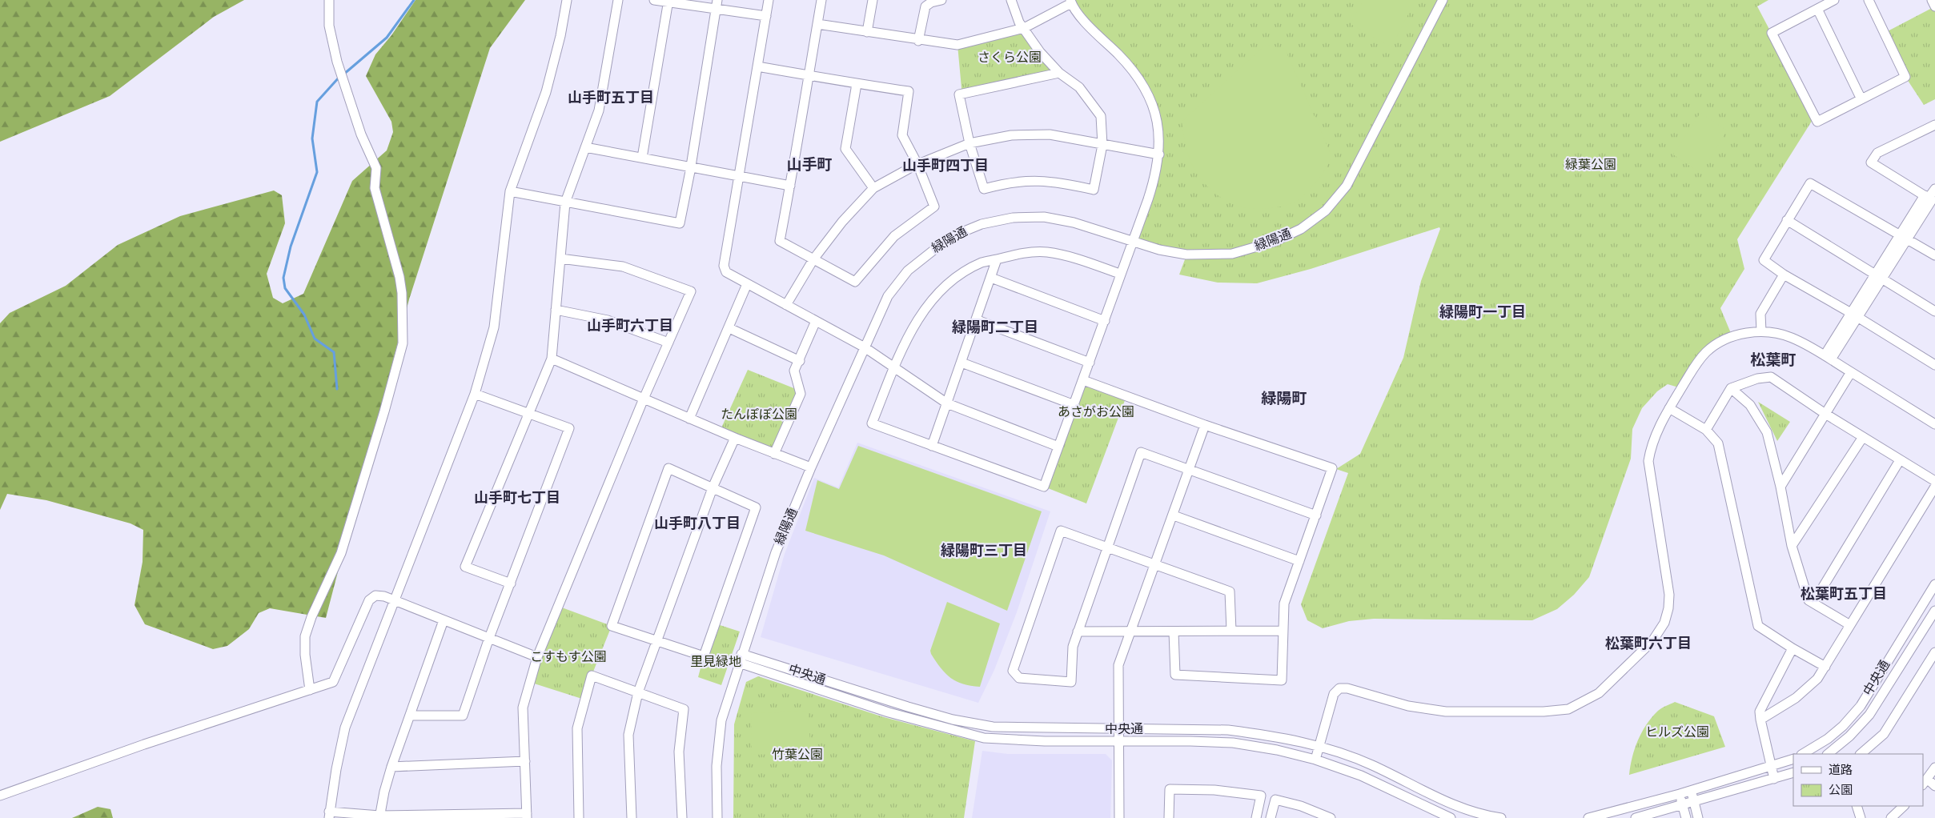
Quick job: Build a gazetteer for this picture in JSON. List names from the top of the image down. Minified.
{"streets":{"street":["緑陽通","中央通"]},"crossings":[["緑陽通","中央通"]],"districts":["山手町五丁目","山手町","山手町四丁目","緑陽町一丁目","山手町六丁目","緑陽町二丁目","松葉町","緑陽町","山手町七丁目","山手町八丁目","緑陽町三丁目","松葉町五丁目","松葉町六丁目"],"parks":["さくら公園","緑葉公園","あさがお公園","たんぽぽ公園","こすもす公園","里見緑地","ヒルズ公園","竹葉公園"],"legend":["道路","公園"]}
